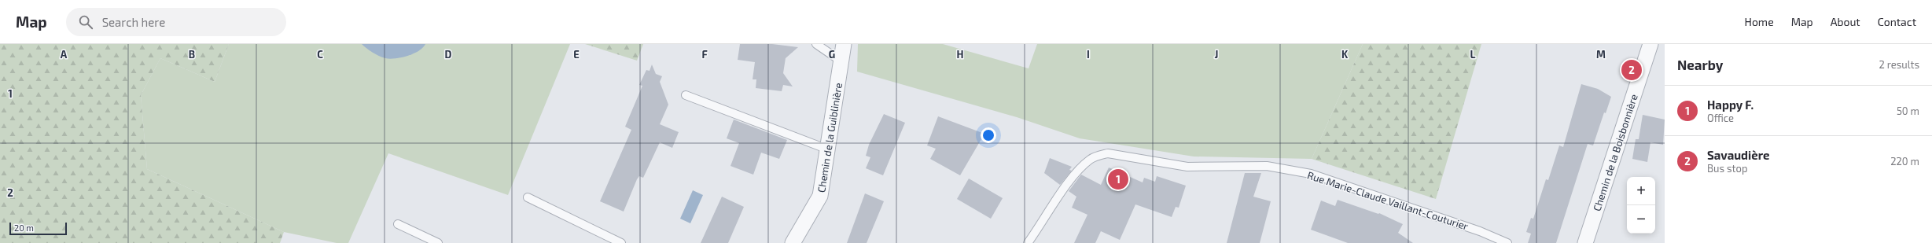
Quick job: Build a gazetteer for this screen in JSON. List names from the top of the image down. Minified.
{"streets":{"street":["Chemin de la Guiblinière","Chemin de la Boisbonnière"],"lane":["Rue Marie-Claude Vaillant-Couturier"]},"scale_bar":"20 m","page":{"header":"Map","search":"Search here","nav":["Home","Map","About","Contact"],"heading":["Nearby","2 results"],"pins":["2","1"],"list":[{"mark":"1","name":"Happy F.","note":"Office","value":"50 m"},{"mark":"2","name":"Savaudière","note":"Bus stop","value":"220 m"}],"map_buttons":["+","−"],"scale":"20 m"},"grid":{"columns":["A","B","C","D","E","F","G","H","I","J","K","L","M"],"rows":["1","2"]}}
